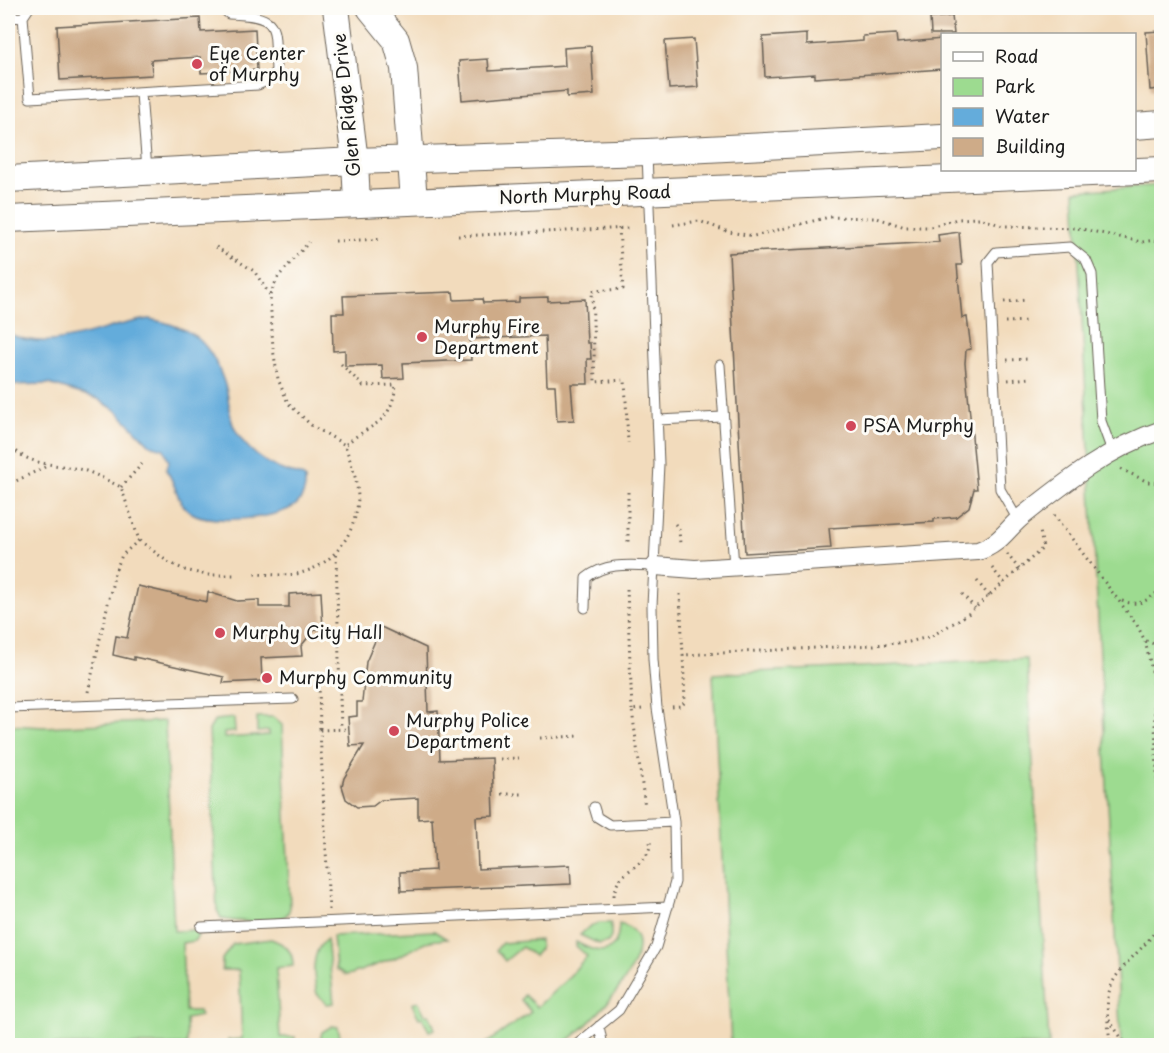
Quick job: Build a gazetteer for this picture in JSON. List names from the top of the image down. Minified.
{"streets":{"main road":["Glen Ridge Drive","North Murphy Road"]},"crossings":[["Glen Ridge Drive","North Murphy Road"]],"places":["Eye Center of Murphy","Murphy Fire Department","PSA Murphy","Murphy City Hall","Murphy Community","Murphy Police Department"],"legend":["Road","Park","Water","Building"]}
